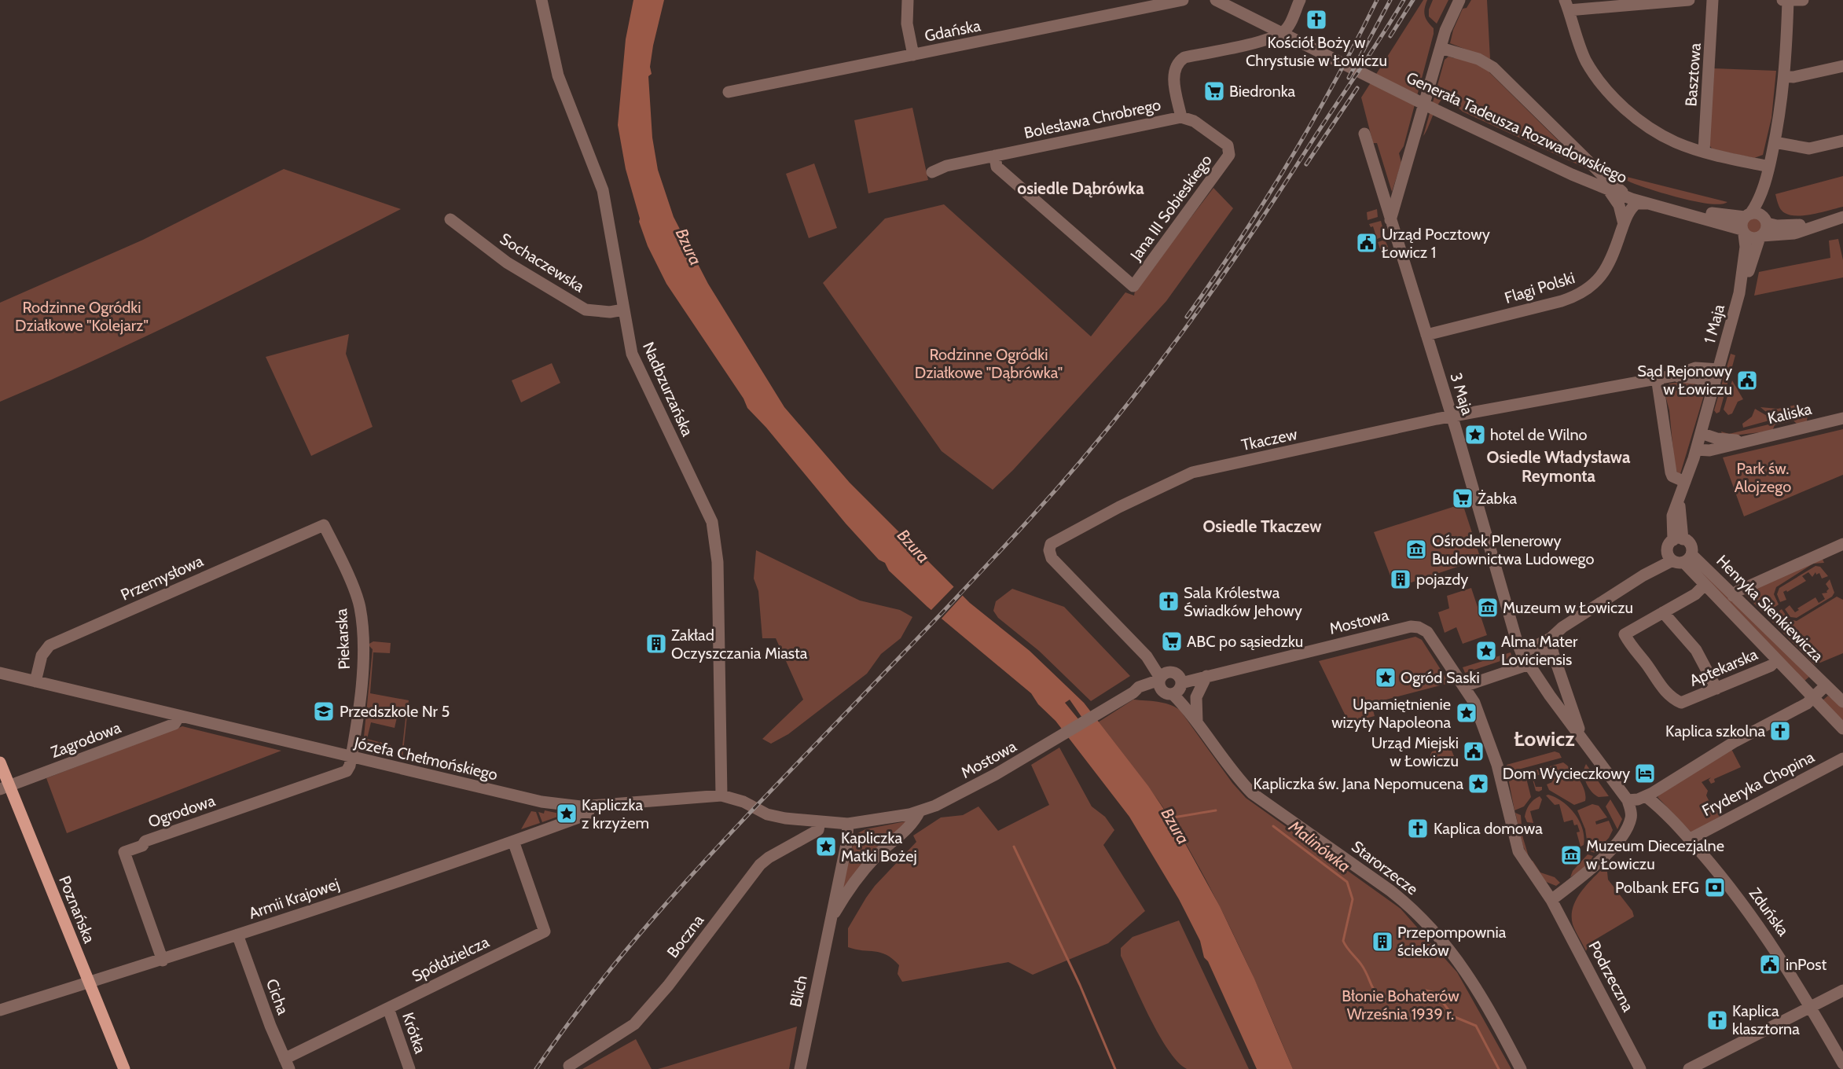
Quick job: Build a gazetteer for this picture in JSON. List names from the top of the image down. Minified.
{"streets":{"main road":["Poznańska"],"street":["Gdańska","Basztowa","Bolesława Chrobrego","Generała Tadeusza Rozwadowskiego","Jana III Sobieskiego","Sochaczewska","Flagi Polski","1 Maja","Nadbzurzańska","3 Maja","Kaliska","Tkaczew","Przemysłowa","Henryka Sienkiewicza","Mostowa","Piekarska","Aptekarska","Zagrodowa","Józefa Chełmońskiego","Fryderyka Chopina","Ogrodowa","Starorzecze","Armii Krajowej","Zduńska","Boczna","Spółdzielcza","Podrzeczna","Blich","Cicha","Krótka"]},"crossings":[["Bolesława Chrobrego","Jana III Sobieskiego"],["Generała Tadeusza Rozwadowskiego","Flagi Polski"],["Generała Tadeusza Rozwadowskiego","1 Maja"],["Sochaczewska","Nadbzurzańska"],["Flagi Polski","3 Maja"],["1 Maja","Kaliska"],["Nadbzurzańska","Józefa Chełmońskiego"],["3 Maja","Tkaczew"],["Tkaczew","Mostowa"],["Przemysłowa","Piekarska"],["Przemysłowa","Józefa Chełmońskiego"],["Henryka Sienkiewicza","Aptekarska"],["Mostowa","Józefa Chełmońskiego"],["Mostowa","Starorzecze"],["Mostowa","Podrzeczna"],["Mostowa","Blich"],["Piekarska","Józefa Chełmońskiego"],["Piekarska","Ogrodowa"],["Zagrodowa","Józefa Chełmońskiego"],["Zagrodowa","Poznańska"],["Józefa Chełmońskiego","Ogrodowa"],["Józefa Chełmońskiego","Armii Krajowej"],["Józefa Chełmońskiego","Boczna"],["Józefa Chełmońskiego","Blich"],["Fryderyka Chopina","Zduńska"],["Ogrodowa","Armii Krajowej"],["Armii Krajowej","Poznańska"],["Armii Krajowej","Spółdzielcza"],["Armii Krajowej","Cicha"],["Spółdzielcza","Cicha"],["Spółdzielcza","Krótka"]],"districts":["osiedle Dąbrówka","Osiedle Władysława Reymonta","Osiedle Tkaczew","Łowicz"],"water":["Bzura","Malinówka"],"parks":["Rodzinne Ogródki Działkowe \"Kolejarz\"","Rodzinne Ogródki Działkowe \"Dąbrówka\"","Park św. Alojzego","Błonie Bohaterów Września 1939 r."],"places":{"church":["Kościół Boży w Chrystusie w Łowiczu","Sala Królestwa Świadków Jehowy","Kaplica szkolna","Kaplica domowa","Kaplica klasztorna"],"supermarket":["Biedronka","Żabka","ABC po sąsiedzku"],"public building":["Urząd Pocztowy Łowicz 1","Sąd Rejonowy w Łowiczu","Urząd Miejski w Łowiczu","inPost"],"place":["hotel de Wilno","Alma Mater Loviciensis","Ogród Saski","Upamiętnienie wizyty Napoleona","Kapliczka św. Jana Nepomucena","Kapliczka z krzyżem","Kapliczka Matki Bożej"],"museum":["Ośrodek Plenerowy Budownictwa Ludowego","Muzeum w Łowiczu","Muzeum Diecezjalne w Łowiczu"],"building":["pojazdy","Zakład Oczyszczania Miasta","Przepompownia ścieków"],"school or university":["Przedszkole Nr 5"],"hotel":["Dom Wycieczkowy"],"bank":["Polbank EFG"]}}
